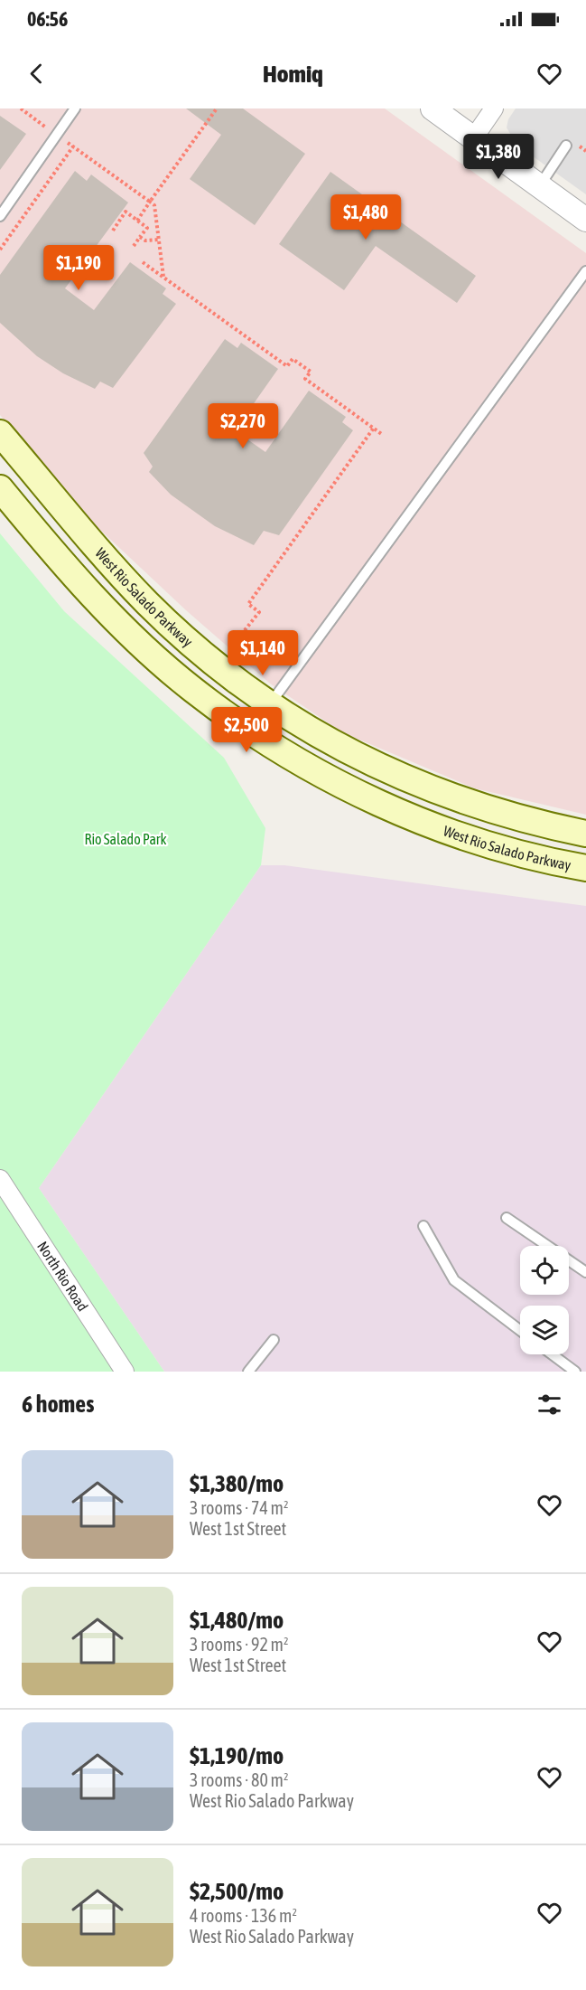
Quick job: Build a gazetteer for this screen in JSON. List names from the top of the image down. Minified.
{"streets":{"main road":["West Rio Salado Parkway"],"street":["North Rio Road"]},"parks":["Rio Salado Park"],"page":{"status":"06:56","header":"Homiq","price":["$1,380","$1,480","$1,190","$2,270","$1,140","$2,500"],"heading":"6 homes","list":[{"name":"$1,380/mo","note":"3 rooms · 74 m² · West 1st Street"},{"name":"$1,480/mo","note":"3 rooms · 92 m² · West 1st Street"},{"name":"$1,190/mo","note":"3 rooms · 80 m² · West Rio Salado Parkway"},{"name":"$2,500/mo","note":"4 rooms · 136 m² · West Rio Salado Parkway"}]}}
